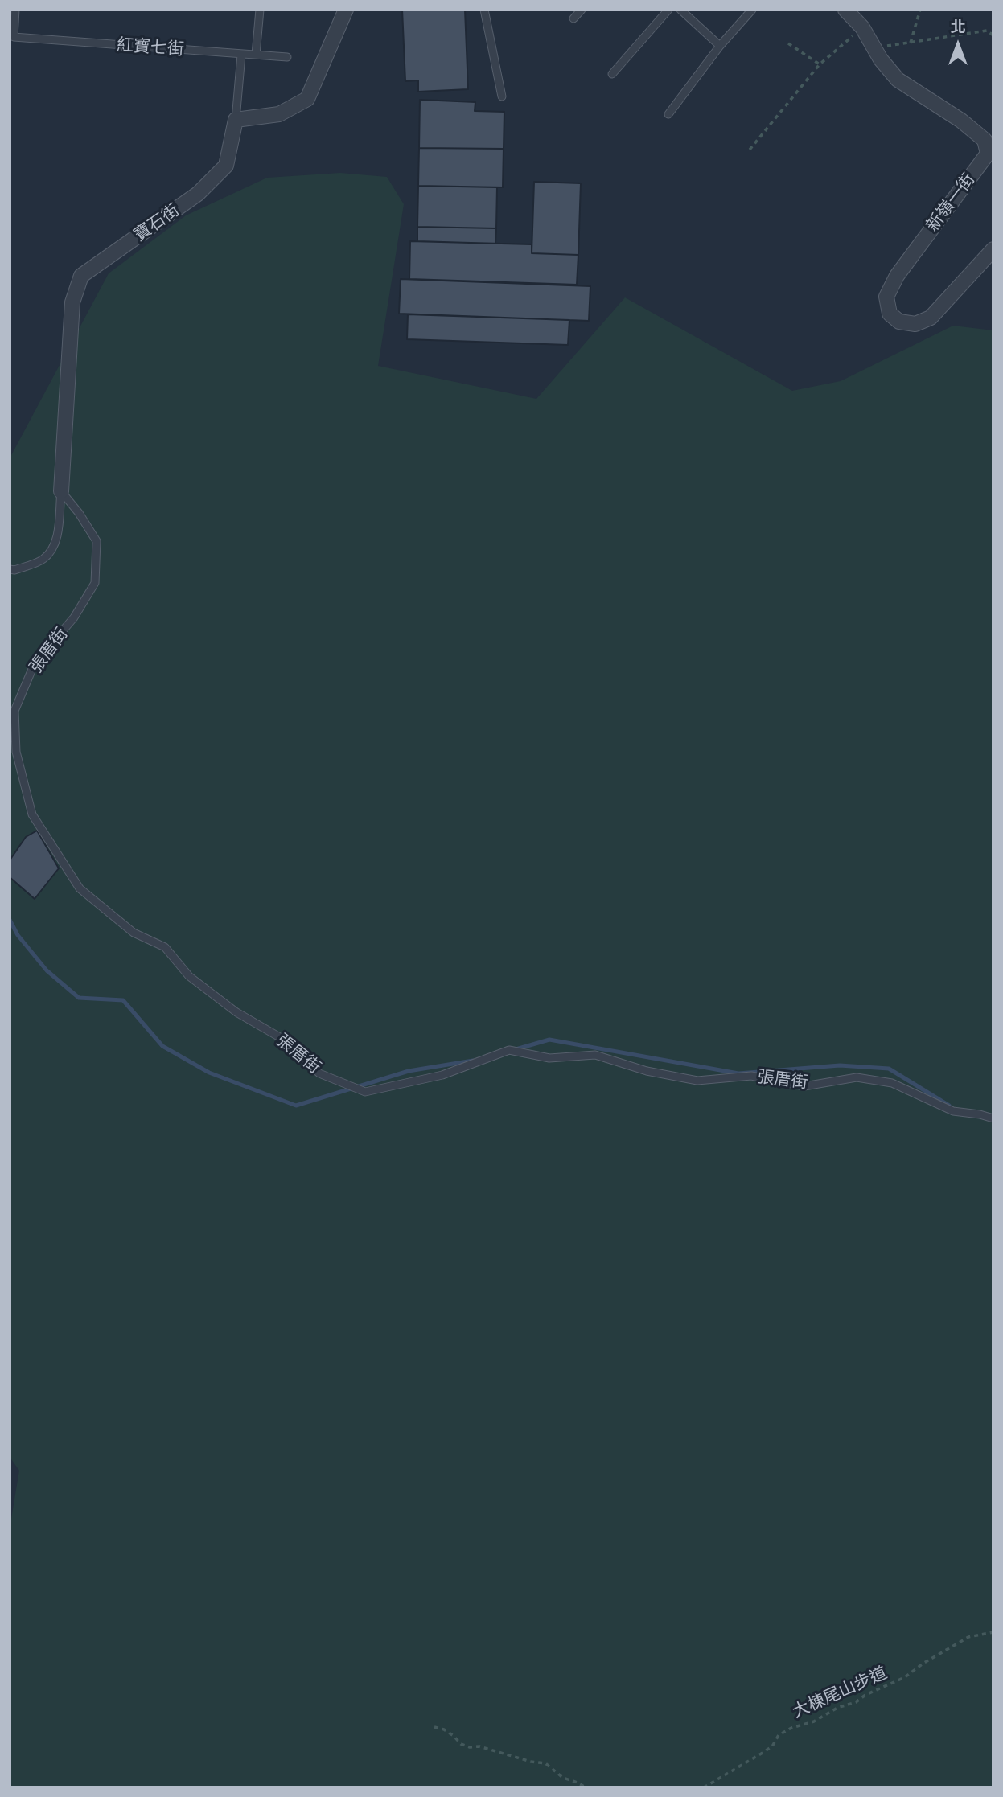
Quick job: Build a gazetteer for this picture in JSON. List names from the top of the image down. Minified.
{"streets":{"street":["新嶺一街","寶石街"],"lane":["紅寶七街","張厝街"],"path":["大棟尾山步道"]},"crossings":[["寶石街","張厝街"]],"north":"top"}
